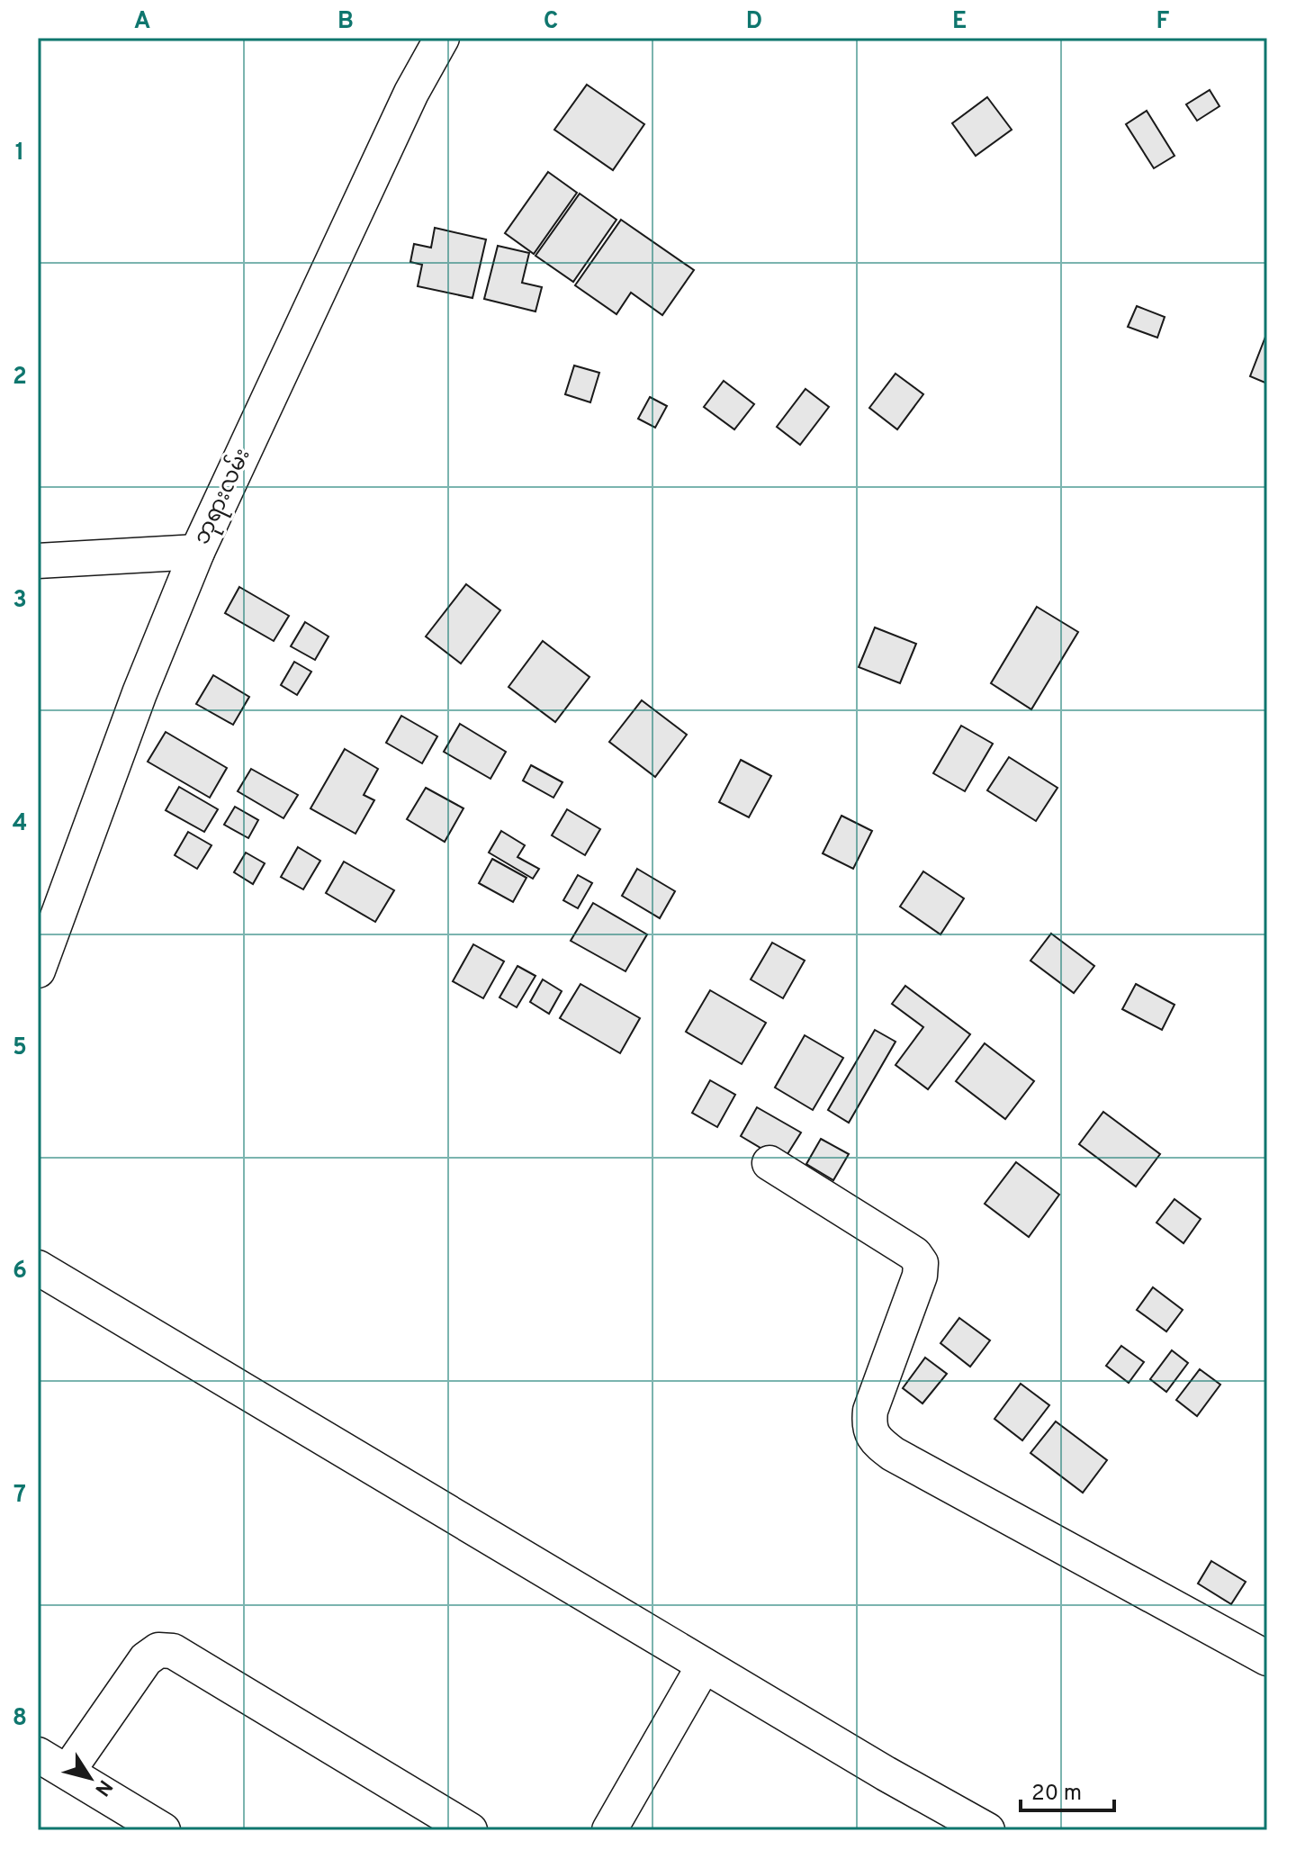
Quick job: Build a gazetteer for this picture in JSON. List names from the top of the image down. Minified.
{"streets":{"street":["ဘုရားလမ်း"]},"scale_bar":"20 m","north":"bottom right","grid":{"columns":["A","B","C","D","E","F"],"rows":["1","2","3","4","5","6","7","8"]}}
